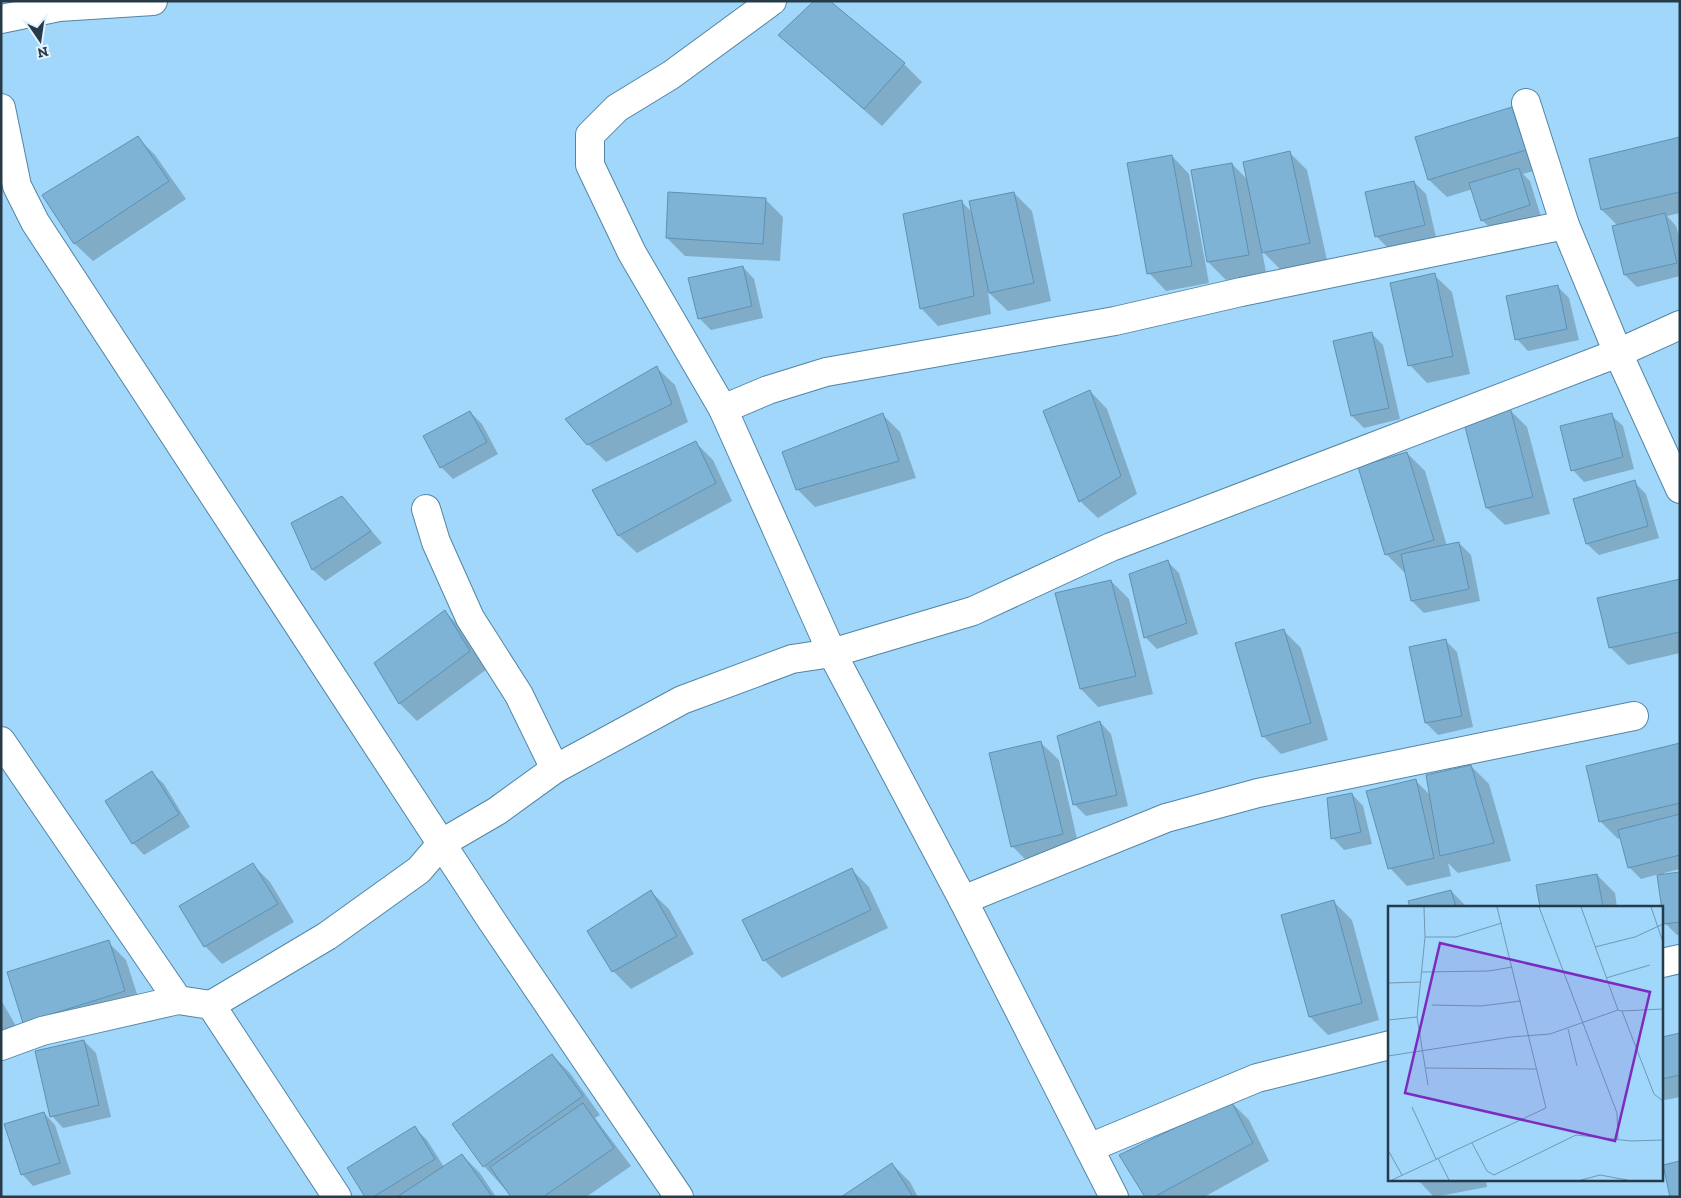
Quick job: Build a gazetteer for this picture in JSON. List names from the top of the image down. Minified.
{"north":"bottom"}
